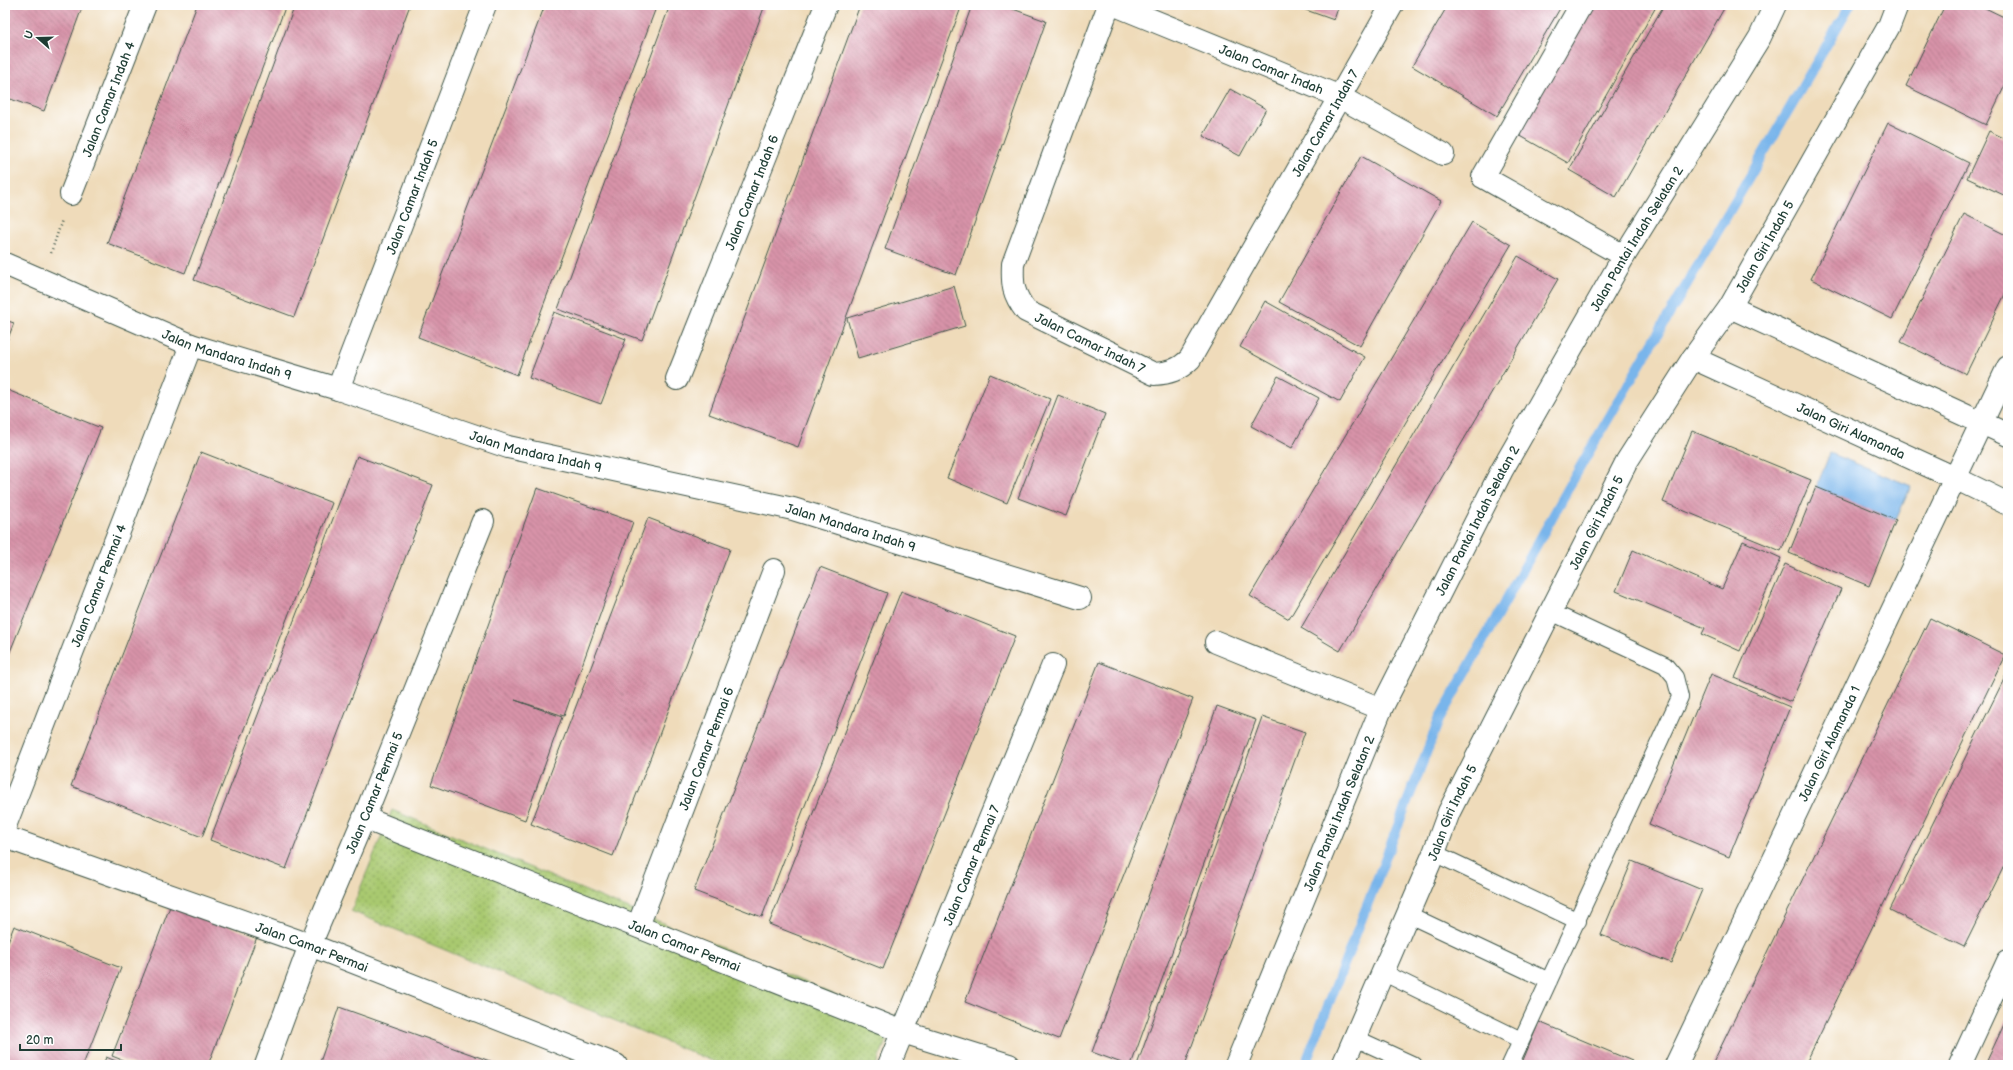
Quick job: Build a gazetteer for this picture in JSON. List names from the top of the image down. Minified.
{"streets":{"street":["Jalan Camar Indah","Jalan Camar Indah 4","Jalan Camar Indah 7","Jalan Camar Indah 6","Jalan Camar Indah 5","Jalan Pantai Indah Selatan 2","Jalan Giri Indah 5","Jalan Mandara Indah 9","Jalan Giri Alamanda","Jalan Camar Permai 4","Jalan Giri Alamanda 1","Jalan Camar Permai 6","Jalan Camar Permai 5","Jalan Camar Permai 7","Jalan Camar Permai"]},"crossings":[["Jalan Camar Indah","Jalan Camar Indah 7"],["Jalan Camar Indah 5","Jalan Mandara Indah 9"],["Jalan Giri Indah 5","Jalan Giri Alamanda"],["Jalan Mandara Indah 9","Jalan Camar Permai 4"],["Jalan Giri Alamanda","Jalan Giri Alamanda 1"],["Jalan Camar Permai 6","Jalan Camar Permai"],["Jalan Camar Permai 5","Jalan Camar Permai"],["Jalan Camar Permai 7","Jalan Camar Permai"]],"scale_bar":"20 m","north":"left"}
